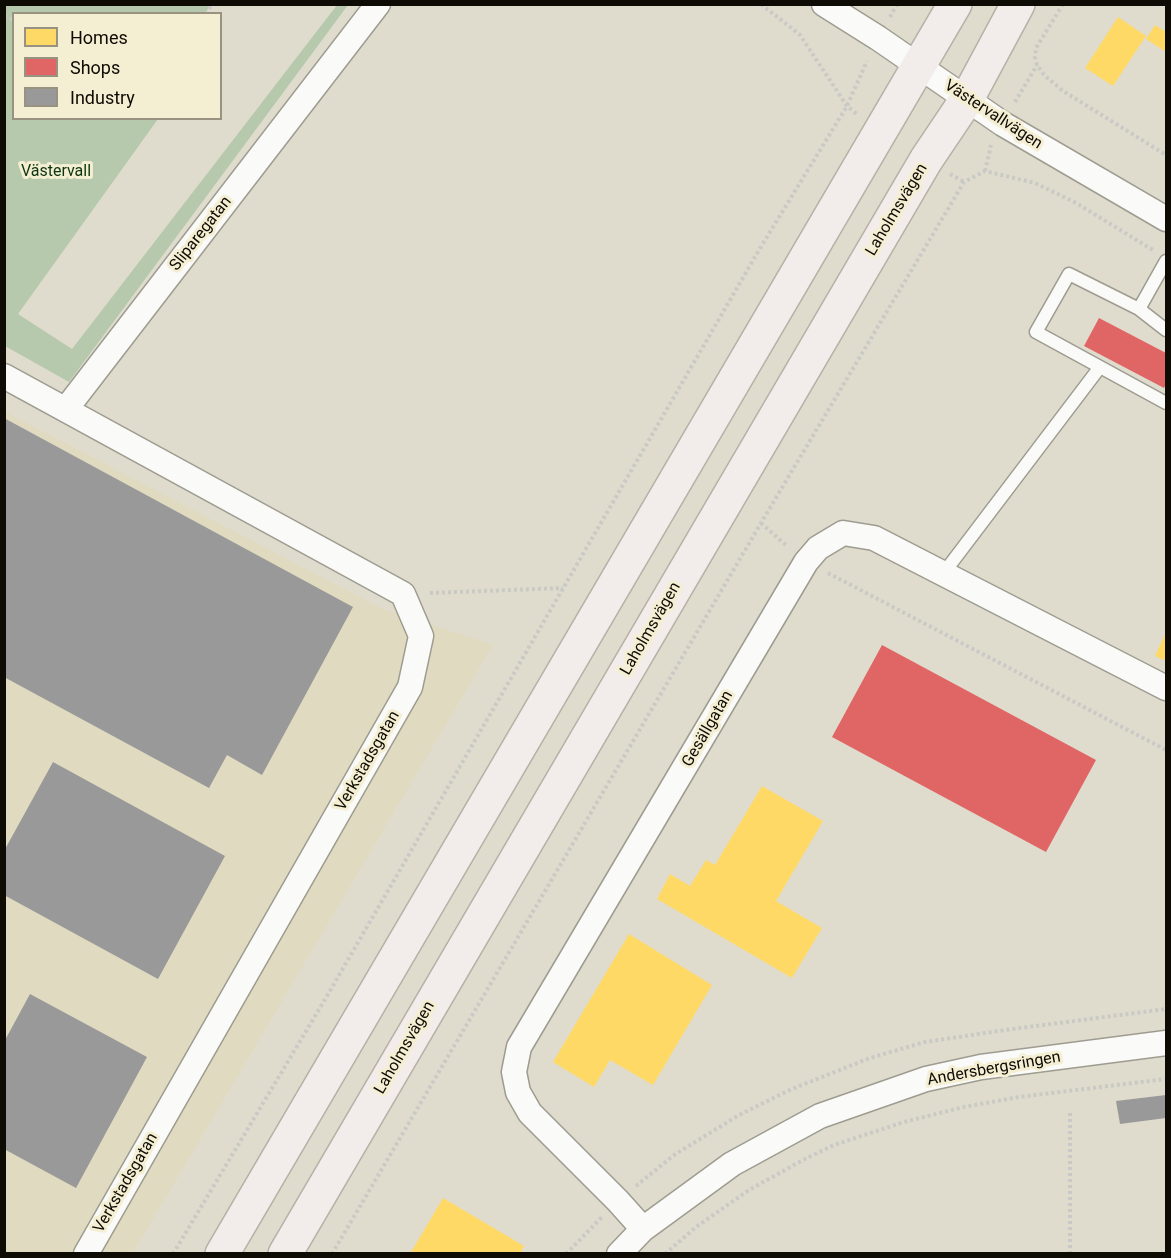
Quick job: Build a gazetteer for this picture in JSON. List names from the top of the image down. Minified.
{"streets":{"highway":["Laholmsvägen"],"street":["Västervallvägen","Sliparegatan","Gesällgatan","Verkstadsgatan","Andersbergsringen"]},"crossings":[["Västervallvägen","Laholmsvägen"],["Gesällgatan","Andersbergsringen"]],"parks":["Västervall"],"legend":["Homes","Shops","Industry"]}
